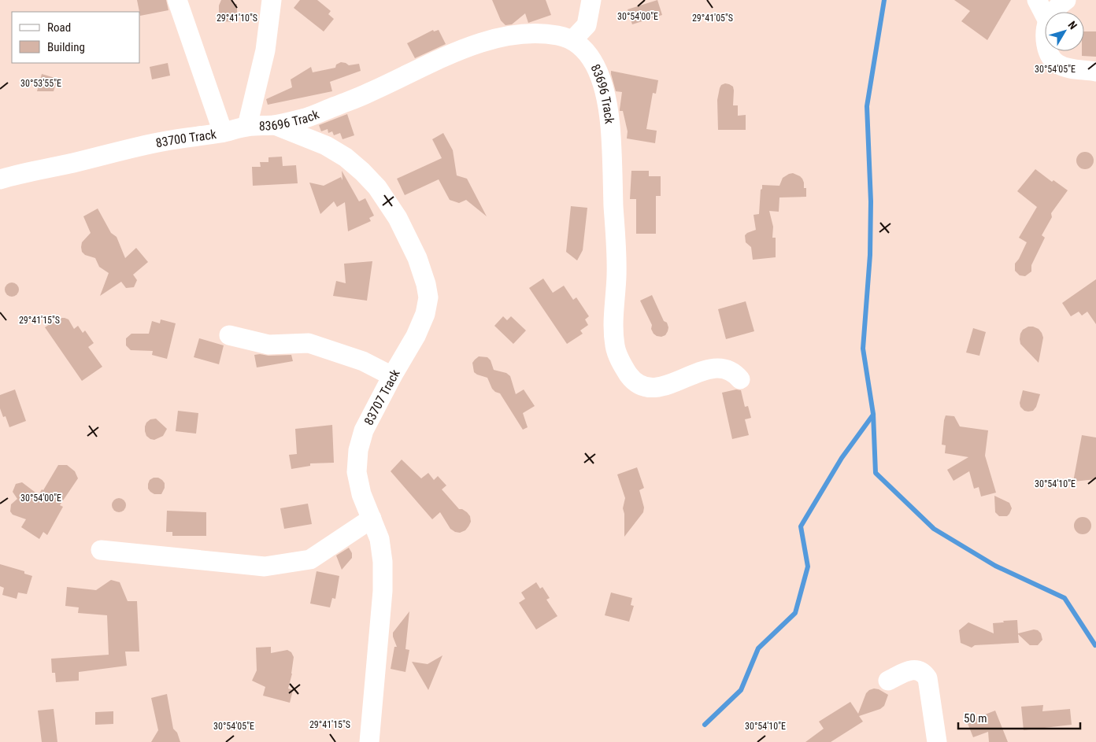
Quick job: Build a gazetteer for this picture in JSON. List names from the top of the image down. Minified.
{"streets":{"street":["83696 Track","83700 Track","83707 Track"]},"crossings":[["83696 Track","83700 Track"],["83696 Track","83707 Track"]],"legend":["Road","Building"],"scale_bar":"50 m","north":"top right","coordinates":["30°54'00\"E","29°41'10\"S","29°41'05\"S","30°54'05\"E","30°53'55\"E","29°41'15\"S","30°54'10\"E"]}
